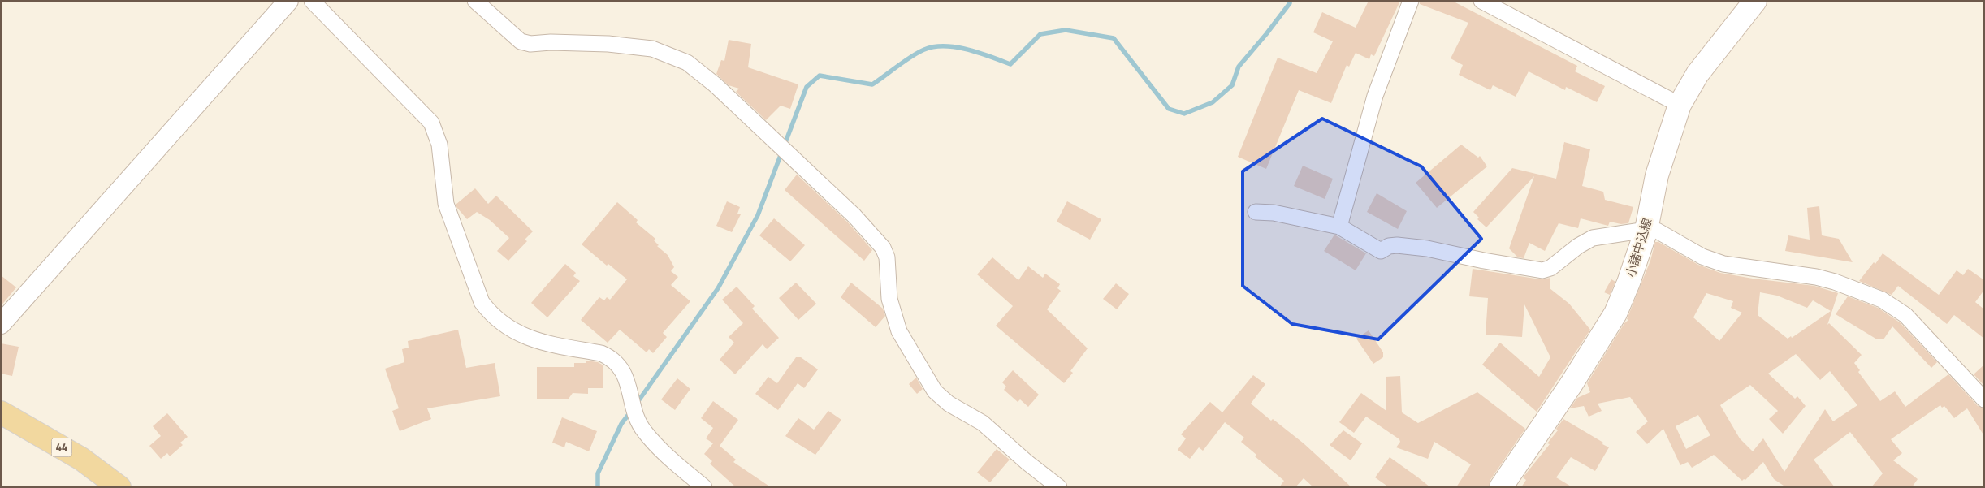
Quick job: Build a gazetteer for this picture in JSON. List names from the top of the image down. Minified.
{"streets":{"main road":["小諸中込線","44"]}}
